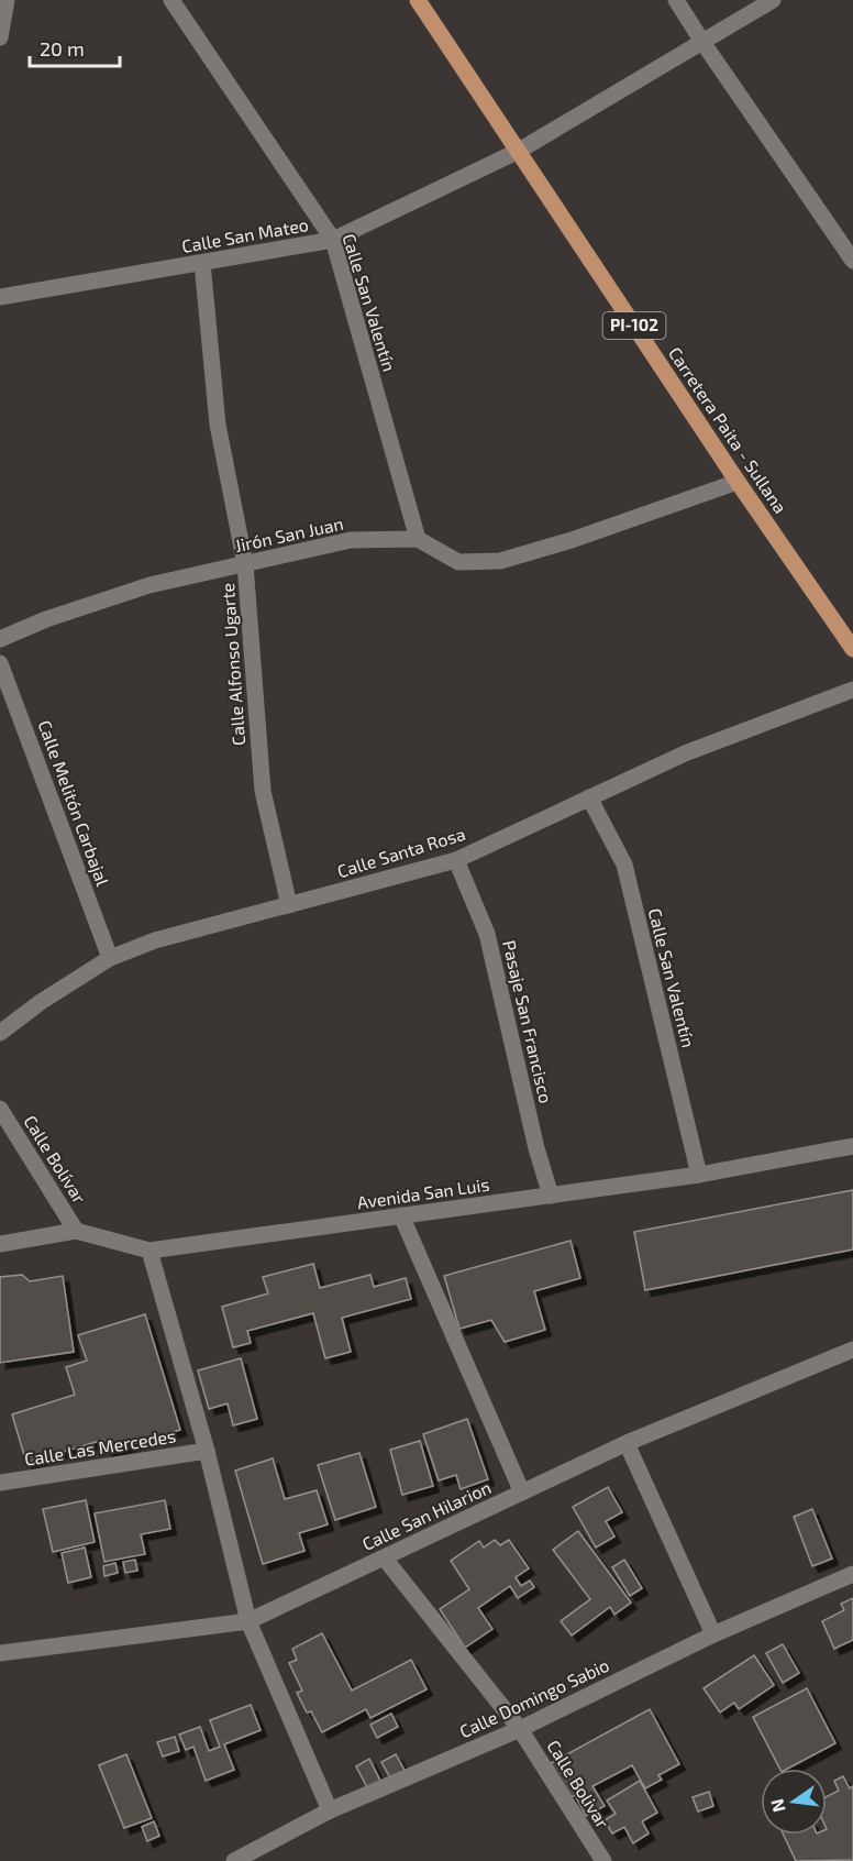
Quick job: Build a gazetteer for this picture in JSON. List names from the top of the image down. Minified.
{"streets":{"main road":["PI-102","Carretera Paita - Sullana"],"street":["Calle San Mateo","Calle San Valentín","Jirón San Juan","Calle Alfonso Ugarte","Calle Melitón Carbajal","Calle Santa Rosa","Pasaje San Francisco","Calle Bolívar","Avenida San Luis","Calle Las Mercedes","Calle San Hilarion","Calle Domingo Sabio","Calle Bolivar"]},"crossings":[["Calle San Mateo","Calle San Valentín"],["Calle San Mateo","Carretera Paita - Sullana"],["Calle San Mateo","Calle Alfonso Ugarte"],["Calle San Valentín","Jirón San Juan"],["Calle San Valentín","Calle Santa Rosa"],["Calle San Valentín","Avenida San Luis"],["Jirón San Juan","Calle Alfonso Ugarte"],["Calle Alfonso Ugarte","Calle Santa Rosa"],["Calle Melitón Carbajal","Calle Santa Rosa"],["Calle Santa Rosa","Pasaje San Francisco"],["Pasaje San Francisco","Avenida San Luis"],["Calle Bolívar","Avenida San Luis"],["Calle San Hilarion","Calle Bolivar"],["Calle Domingo Sabio","Calle Bolivar"]],"scale_bar":"20 m","north":"left"}
